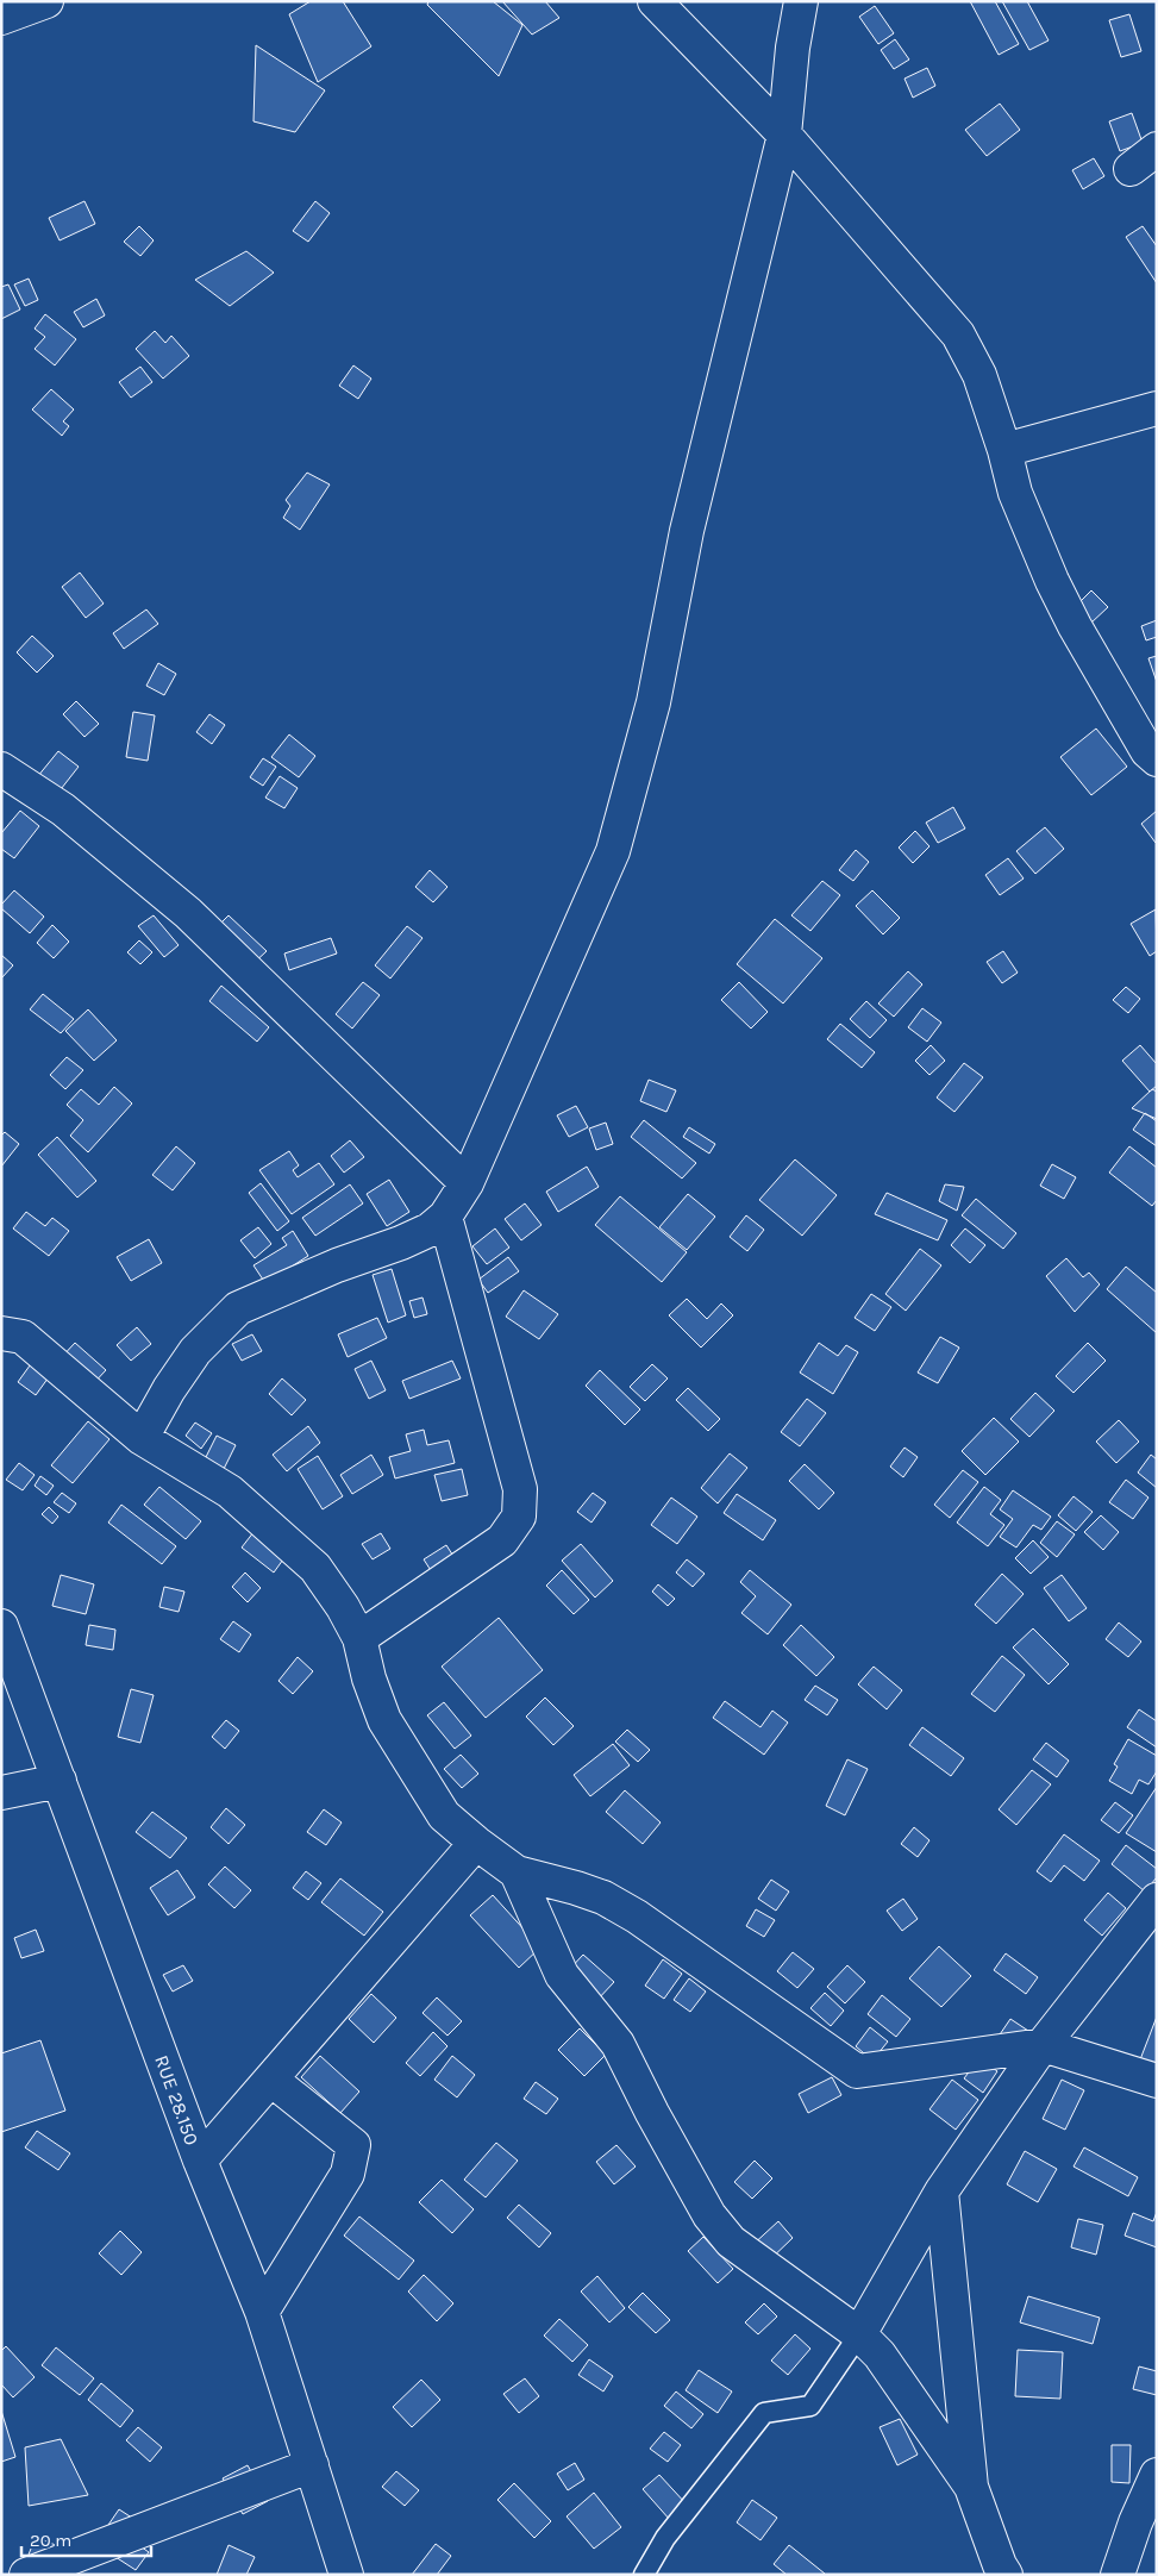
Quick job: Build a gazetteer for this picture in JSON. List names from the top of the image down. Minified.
{"streets":{"street":["RUE 28.150"]},"scale_bar":"20 m"}
